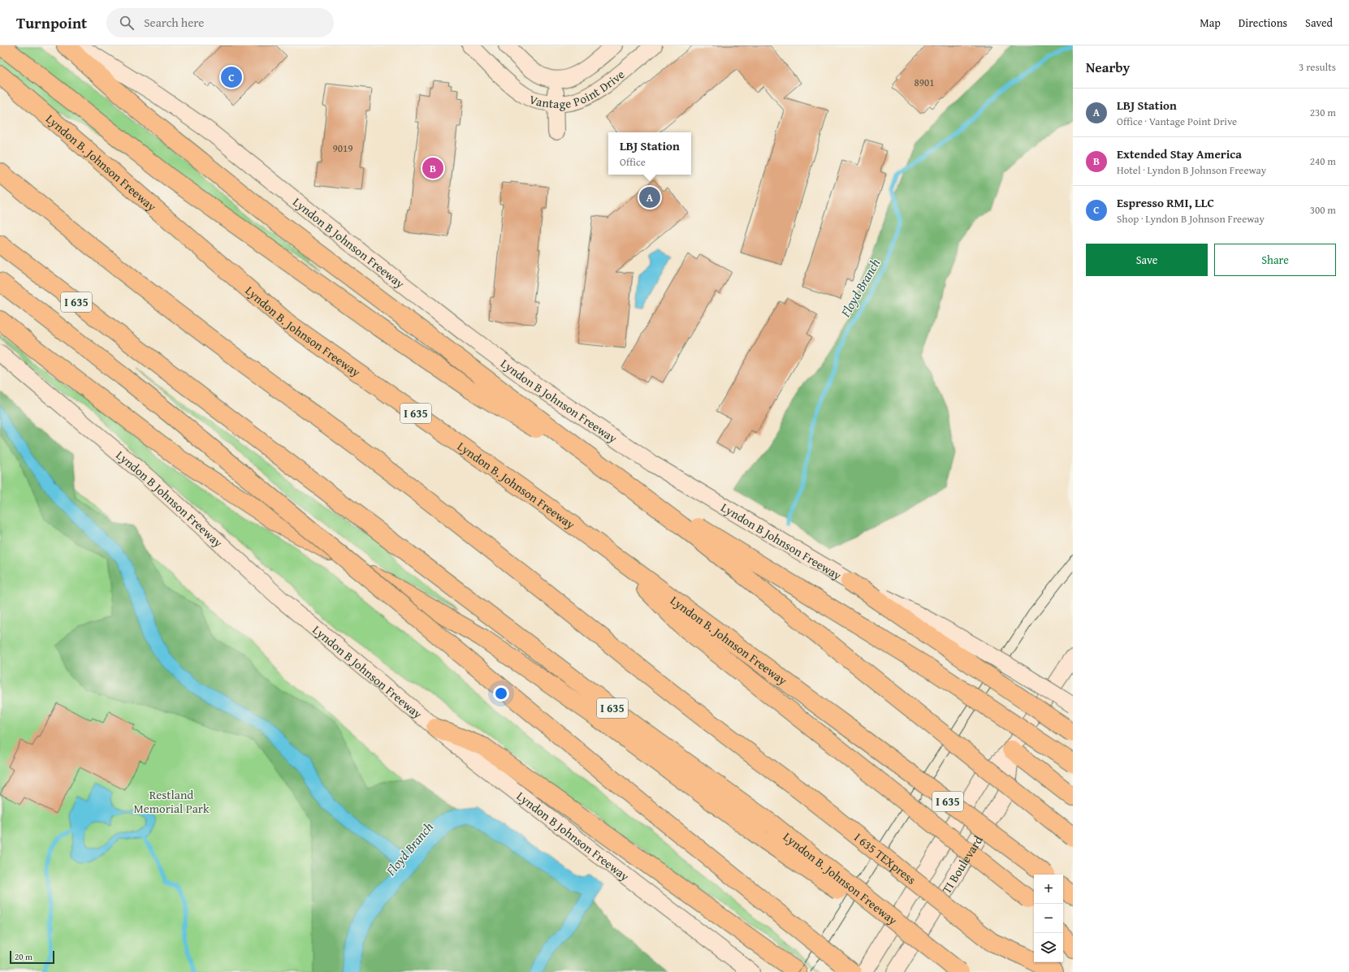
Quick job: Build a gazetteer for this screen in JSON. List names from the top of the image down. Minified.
{"streets":{"highway":["Lyndon B. Johnson Freeway","I 635","I 635 TEXpress"],"main road":["Vantage Point Drive","Lyndon B Johnson Freeway","TI Boulevard"]},"water":["Floyd Branch"],"parks":["Restland Memorial Park"],"house_numbers":["8901","9019"],"scale_bar":"20 m","page":{"header":"Turnpoint","search":"Search here","nav":["Map","Directions","Saved"],"heading":["Nearby","3 results"],"pins":["C","B","A"],"list":[{"mark":"A","name":"LBJ Station","note":"Office · Vantage Point Drive","value":"230 m"},{"mark":"B","name":"Extended Stay America","note":"Hotel · Lyndon B Johnson Freeway","value":"240 m"},{"mark":"C","name":"Espresso RMI, LLC","note":"Shop · Lyndon B Johnson Freeway","value":"300 m"}],"popup":["LBJ Station","Office"],"buttons":["Save","Share"],"map_buttons":["+","−"],"scale":"20 m"}}
